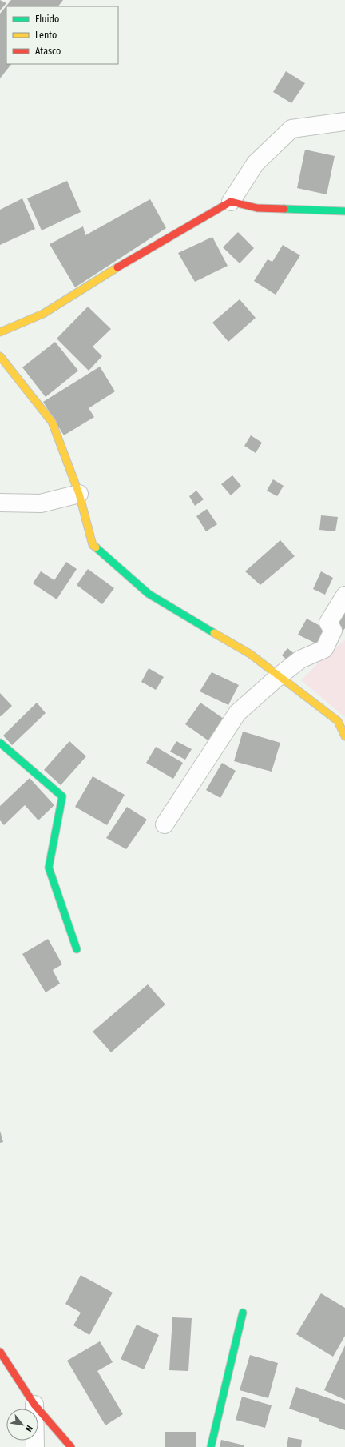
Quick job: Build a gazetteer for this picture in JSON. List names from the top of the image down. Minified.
{"legend":["Fluido","Lento","Atasco"],"north":"bottom right"}
